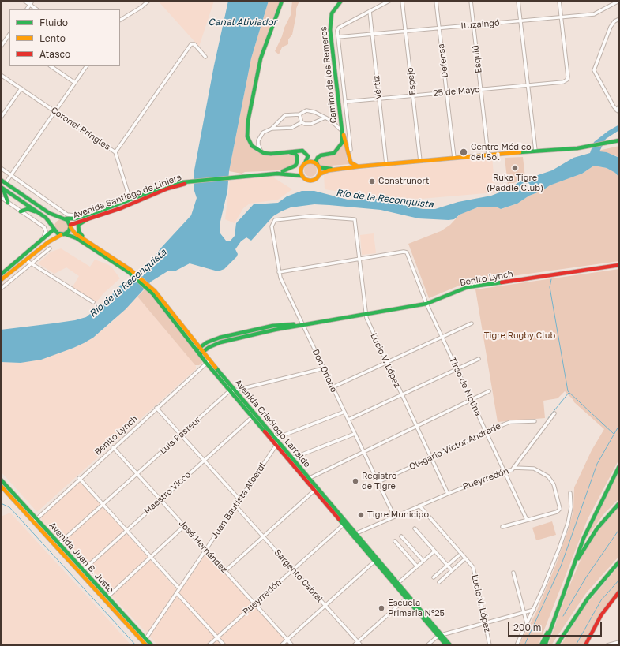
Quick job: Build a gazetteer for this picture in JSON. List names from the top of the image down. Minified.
{"streets":{"main road":["Camino de los Remeros","Avenida Santiago de Liniers","Benito Lynch","Avenida Crisólogo Larralde","Avenida Juan B. Justo"],"street":["Ituzaingó","Esquiú","Defensa","Espejo","Vértiz","25 de Mayo","Coronel Pringles","Lucio V. López","Don Orione","Tirso de Molina","Luis Pasteur","Olegario Víctor Andrade","Pueyrredón","Maestro Vicco","Juan Bautista Alberdi","José Hernández","Sargento Cabral"]},"crossings":[["Ituzaingó","Esquiú"],["Ituzaingó","Defensa"],["Ituzaingó","Espejo"],["Ituzaingó","Vértiz"],["Ituzaingó","25 de Mayo"],["Esquiú","25 de Mayo"],["Defensa","25 de Mayo"],["Camino de los Remeros","Avenida Santiago de Liniers"],["Espejo","25 de Mayo"],["Vértiz","25 de Mayo"],["Coronel Pringles","Avenida Santiago de Liniers"],["Avenida Santiago de Liniers","Avenida Crisólogo Larralde"],["Benito Lynch","Lucio V. López"],["Benito Lynch","Don Orione"],["Benito Lynch","Tirso de Molina"],["Benito Lynch","Avenida Crisólogo Larralde"],["Benito Lynch","José Hernández"],["Benito Lynch","Avenida Juan B. Justo"],["Lucio V. López","Don Orione"],["Lucio V. López","Tirso de Molina"],["Lucio V. López","Olegario Víctor Andrade"],["Lucio V. López","Pueyrredón"],["Don Orione","Luis Pasteur"],["Don Orione","Olegario Víctor Andrade"],["Don Orione","Pueyrredón"],["Tirso de Molina","Olegario Víctor Andrade"],["Tirso de Molina","Pueyrredón"],["Avenida Crisólogo Larralde","Luis Pasteur"],["Avenida Crisólogo Larralde","Pueyrredón"],["Avenida Crisólogo Larralde","Maestro Vicco"],["Avenida Crisólogo Larralde","Juan Bautista Alberdi"],["Luis Pasteur","José Hernández"],["Luis Pasteur","Avenida Juan B. Justo"],["Pueyrredón","José Hernández"],["Pueyrredón","Sargento Cabral"],["Maestro Vicco","José Hernández"],["Maestro Vicco","Avenida Juan B. Justo"],["Juan Bautista Alberdi","José Hernández"],["Juan Bautista Alberdi","Avenida Juan B. Justo"],["Juan Bautista Alberdi","Sargento Cabral"]],"water":["Canal Aliviador","Río de la Reconquista"],"parks":["Tigre Rugby Club"],"places":["Centro Médico del Sol","Ruka Tigre (Paddle Club)","Construnort","Registro de Tigre","Tigre Municipo","Escuela Primaria Nº25"],"legend":["Fluido","Lento","Atasco"],"scale_bar":"200 m"}
